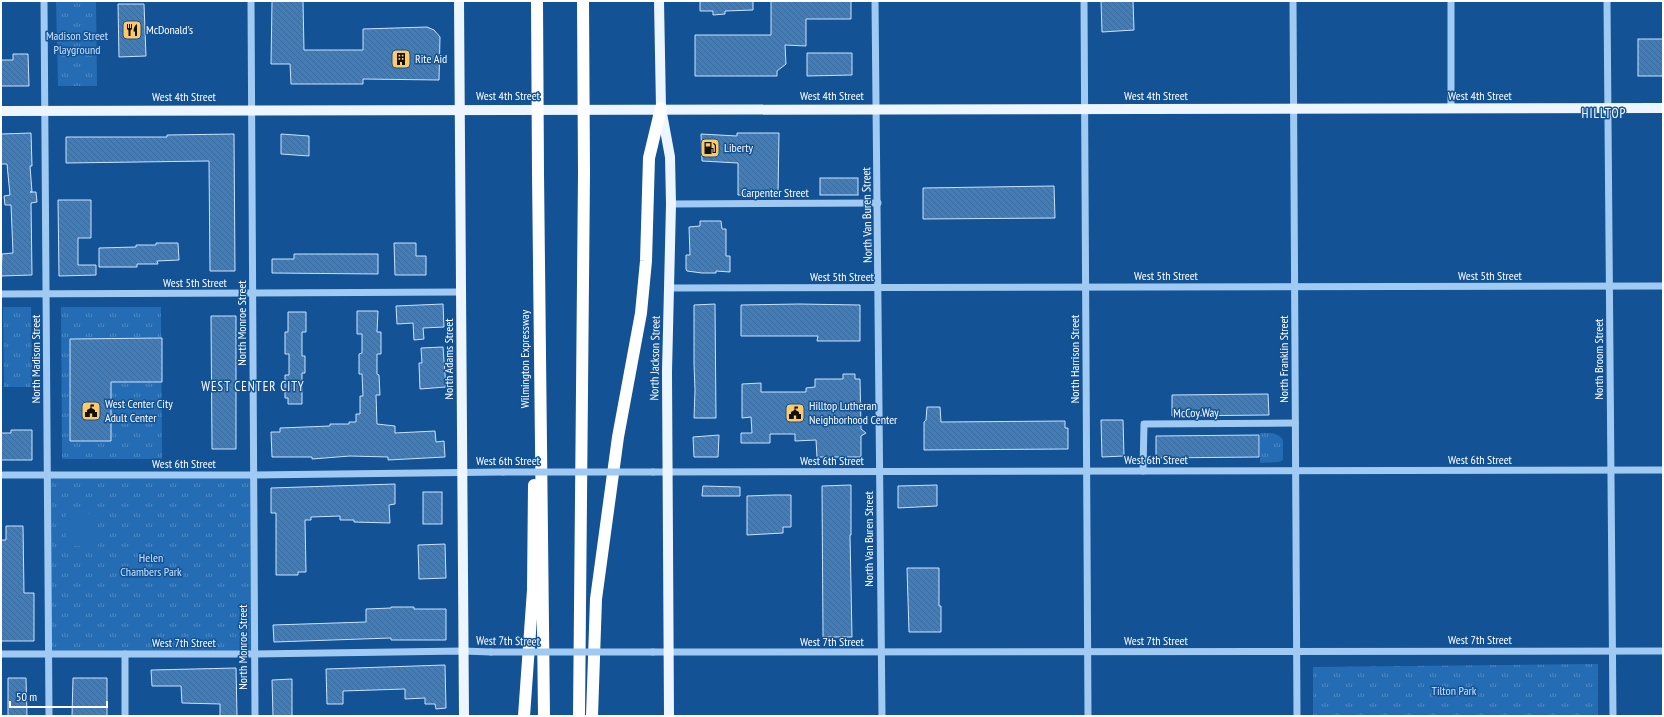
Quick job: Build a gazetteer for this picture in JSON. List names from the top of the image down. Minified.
{"streets":{"highway":["Wilmington Expressway"],"main road":["West 4th Street","North Jackson Street","North Adams Street"],"street":["Carpenter Street","North Van Buren Street","West 5th Street","North Monroe Street","North Madison Street","North Harrison Street","North Franklin Street","North Broom Street","McCoy Way","West 6th Street","West 7th Street"]},"crossings":[["West 4th Street","North Van Buren Street"],["West 4th Street","North Monroe Street"],["West 4th Street","North Jackson Street"],["West 4th Street","North Madison Street"],["West 4th Street","North Adams Street"],["West 4th Street","North Harrison Street"],["West 4th Street","North Franklin Street"],["West 4th Street","North Broom Street"],["Carpenter Street","North Van Buren Street"],["Carpenter Street","North Jackson Street"],["North Van Buren Street","West 5th Street"],["North Van Buren Street","West 6th Street"],["North Van Buren Street","West 7th Street"],["West 5th Street","North Monroe Street"],["West 5th Street","North Jackson Street"],["West 5th Street","North Madison Street"],["West 5th Street","North Adams Street"],["West 5th Street","North Harrison Street"],["West 5th Street","North Franklin Street"],["West 5th Street","North Broom Street"],["North Monroe Street","West 6th Street"],["North Monroe Street","West 7th Street"],["North Jackson Street","West 6th Street"],["North Jackson Street","West 7th Street"],["North Madison Street","West 6th Street"],["North Madison Street","West 7th Street"],["North Adams Street","West 6th Street"],["North Adams Street","West 7th Street"],["North Harrison Street","West 6th Street"],["North Harrison Street","West 7th Street"],["North Franklin Street","McCoy Way"],["North Franklin Street","West 6th Street"],["North Franklin Street","West 7th Street"],["North Broom Street","West 6th Street"],["North Broom Street","West 7th Street"],["McCoy Way","West 6th Street"]],"districts":["HILLTOP","WEST CENTER CITY"],"parks":["Madison Street Playground","Helen Chambers Park","Tilton Park"],"places":{"restaurant":["McDonald's"],"building":["Rite Aid"],"fuel station":["Liberty"],"public building":["West Center City Adult Center","Hilltop Lutheran Neighborhood Center"]},"scale_bar":"50 m"}
